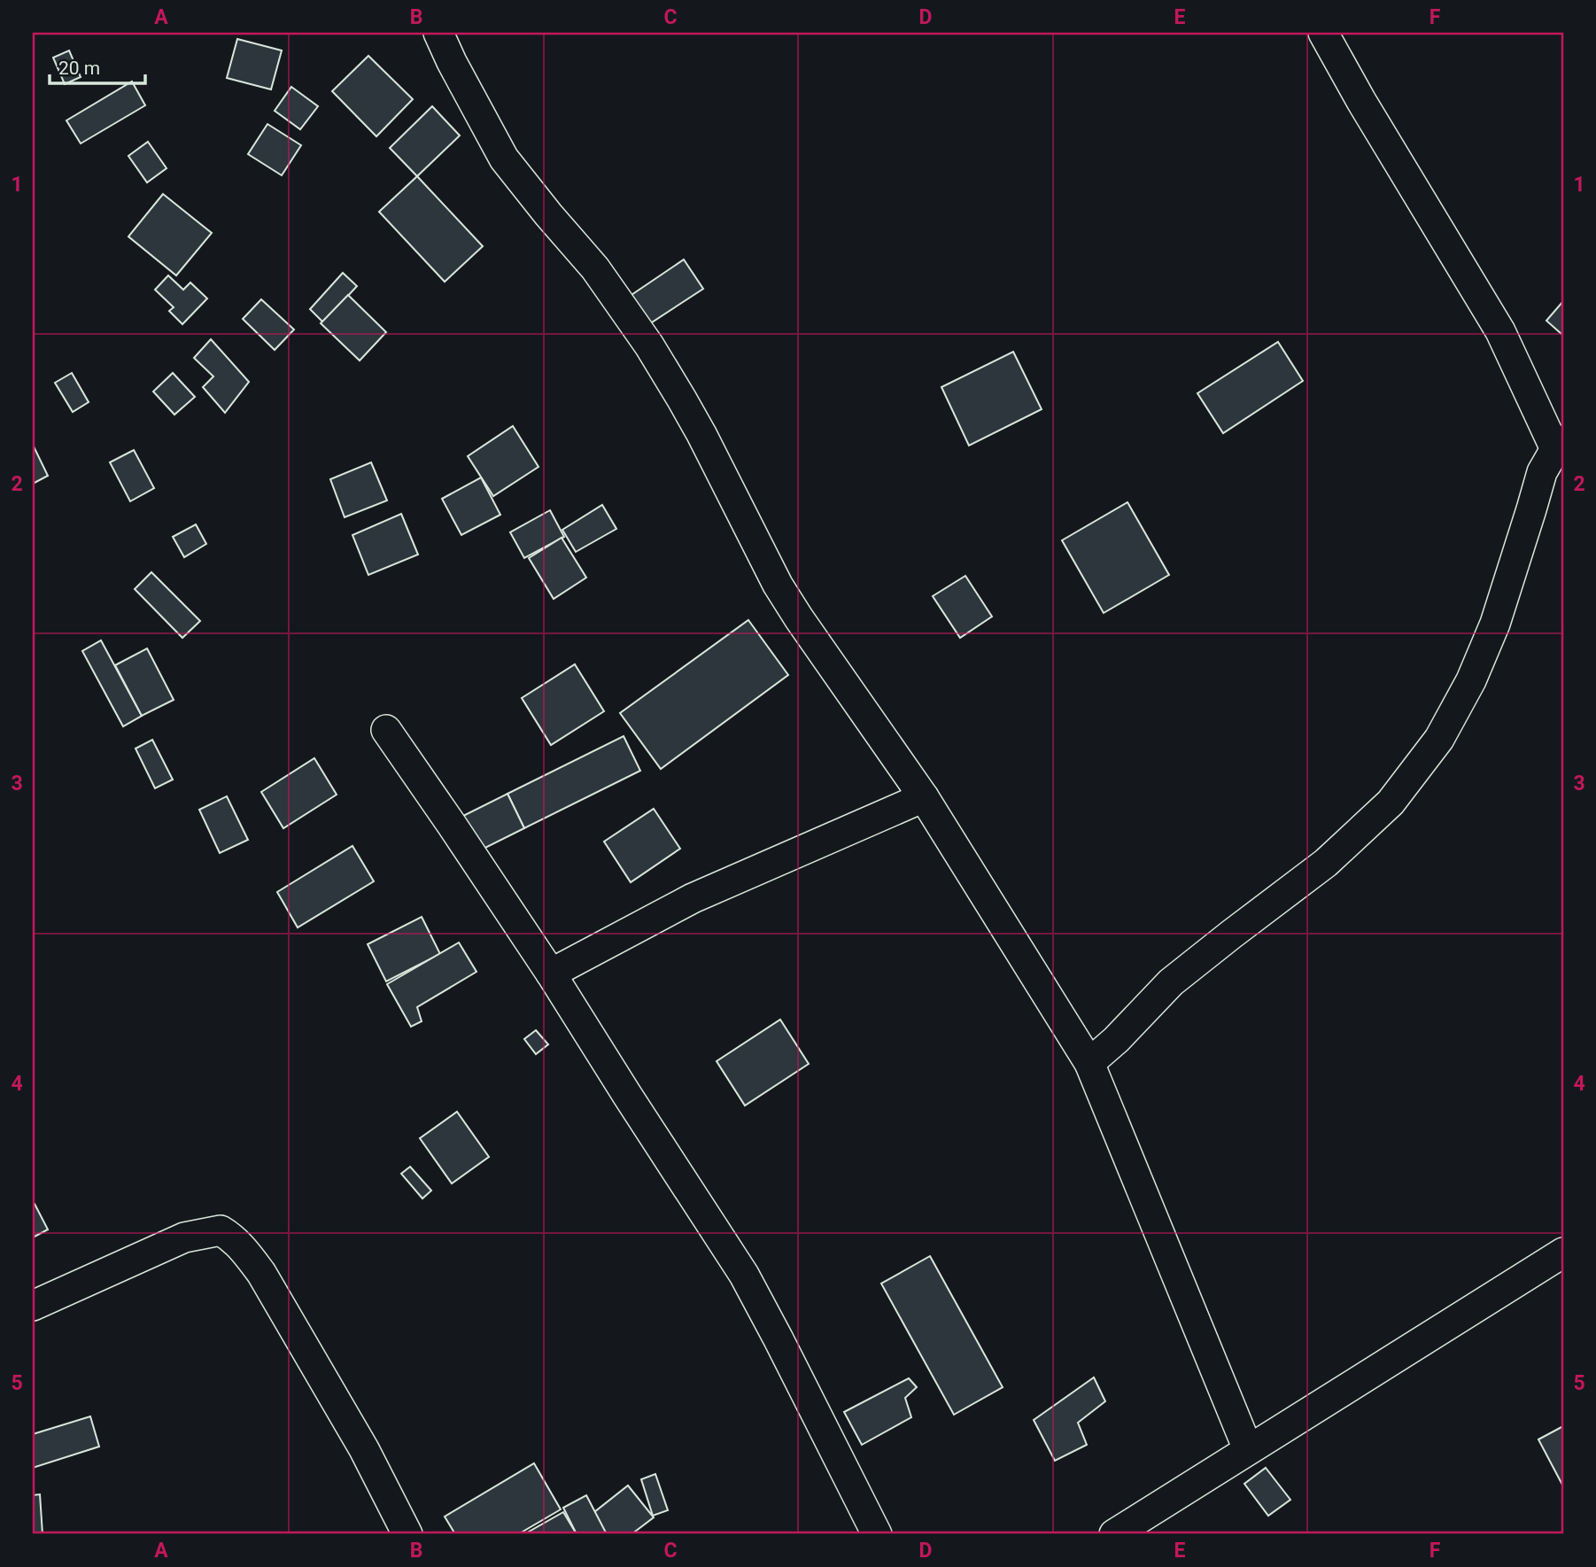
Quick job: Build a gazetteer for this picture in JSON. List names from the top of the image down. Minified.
{"scale_bar":"20 m","grid":{"columns":["A","B","C","D","E","F"],"rows":["1","2","3","4","5"]}}
